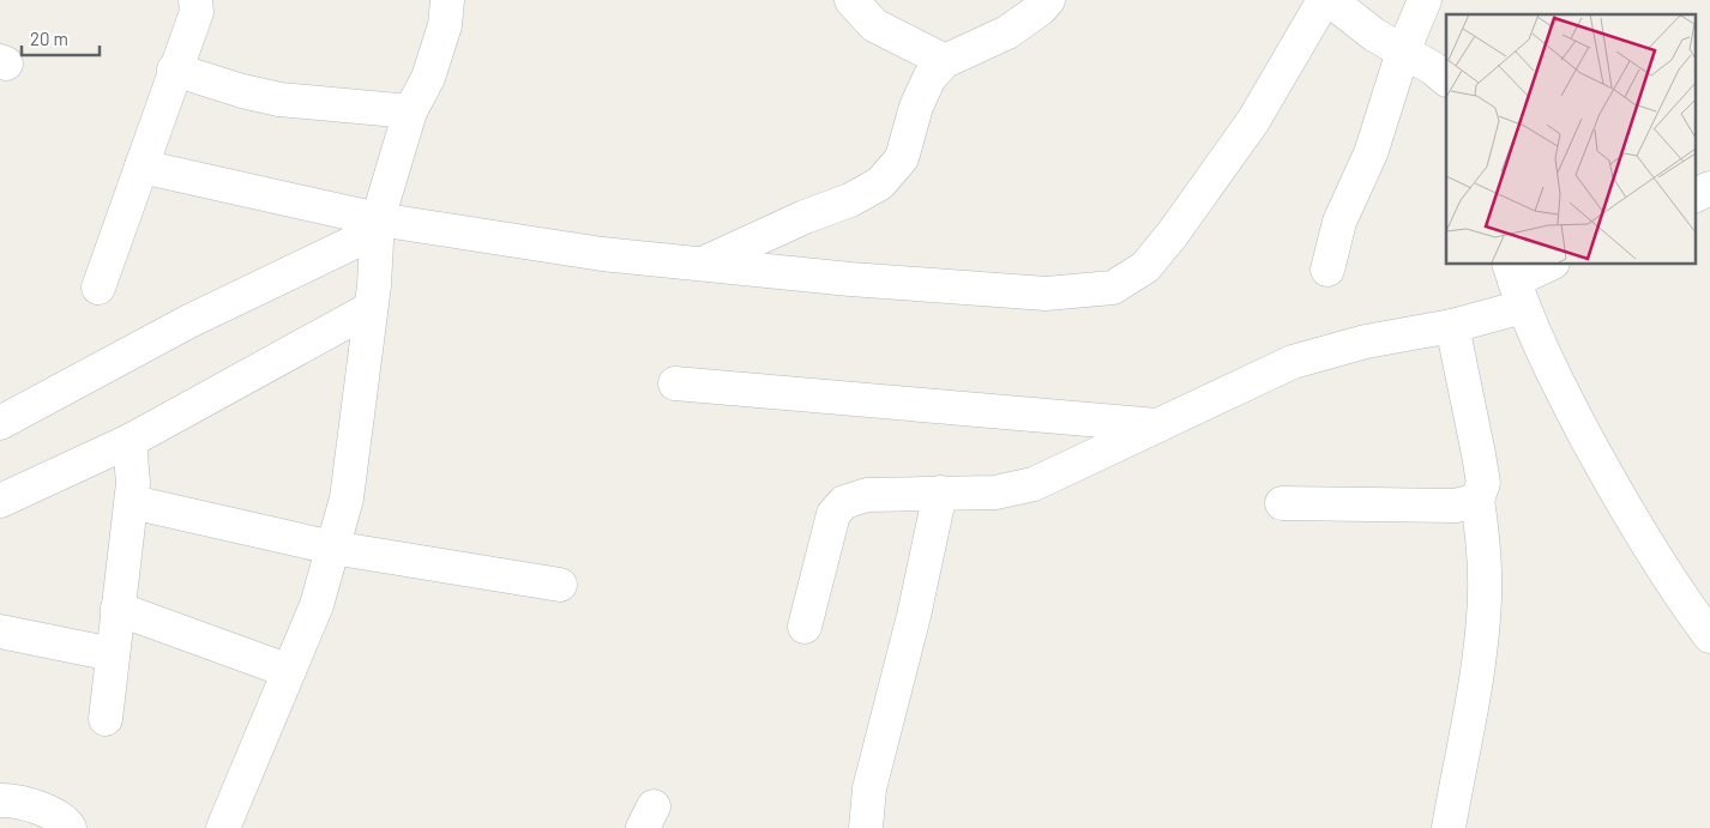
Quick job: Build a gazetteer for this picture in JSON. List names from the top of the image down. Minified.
{"scale_bar":"20 m"}
